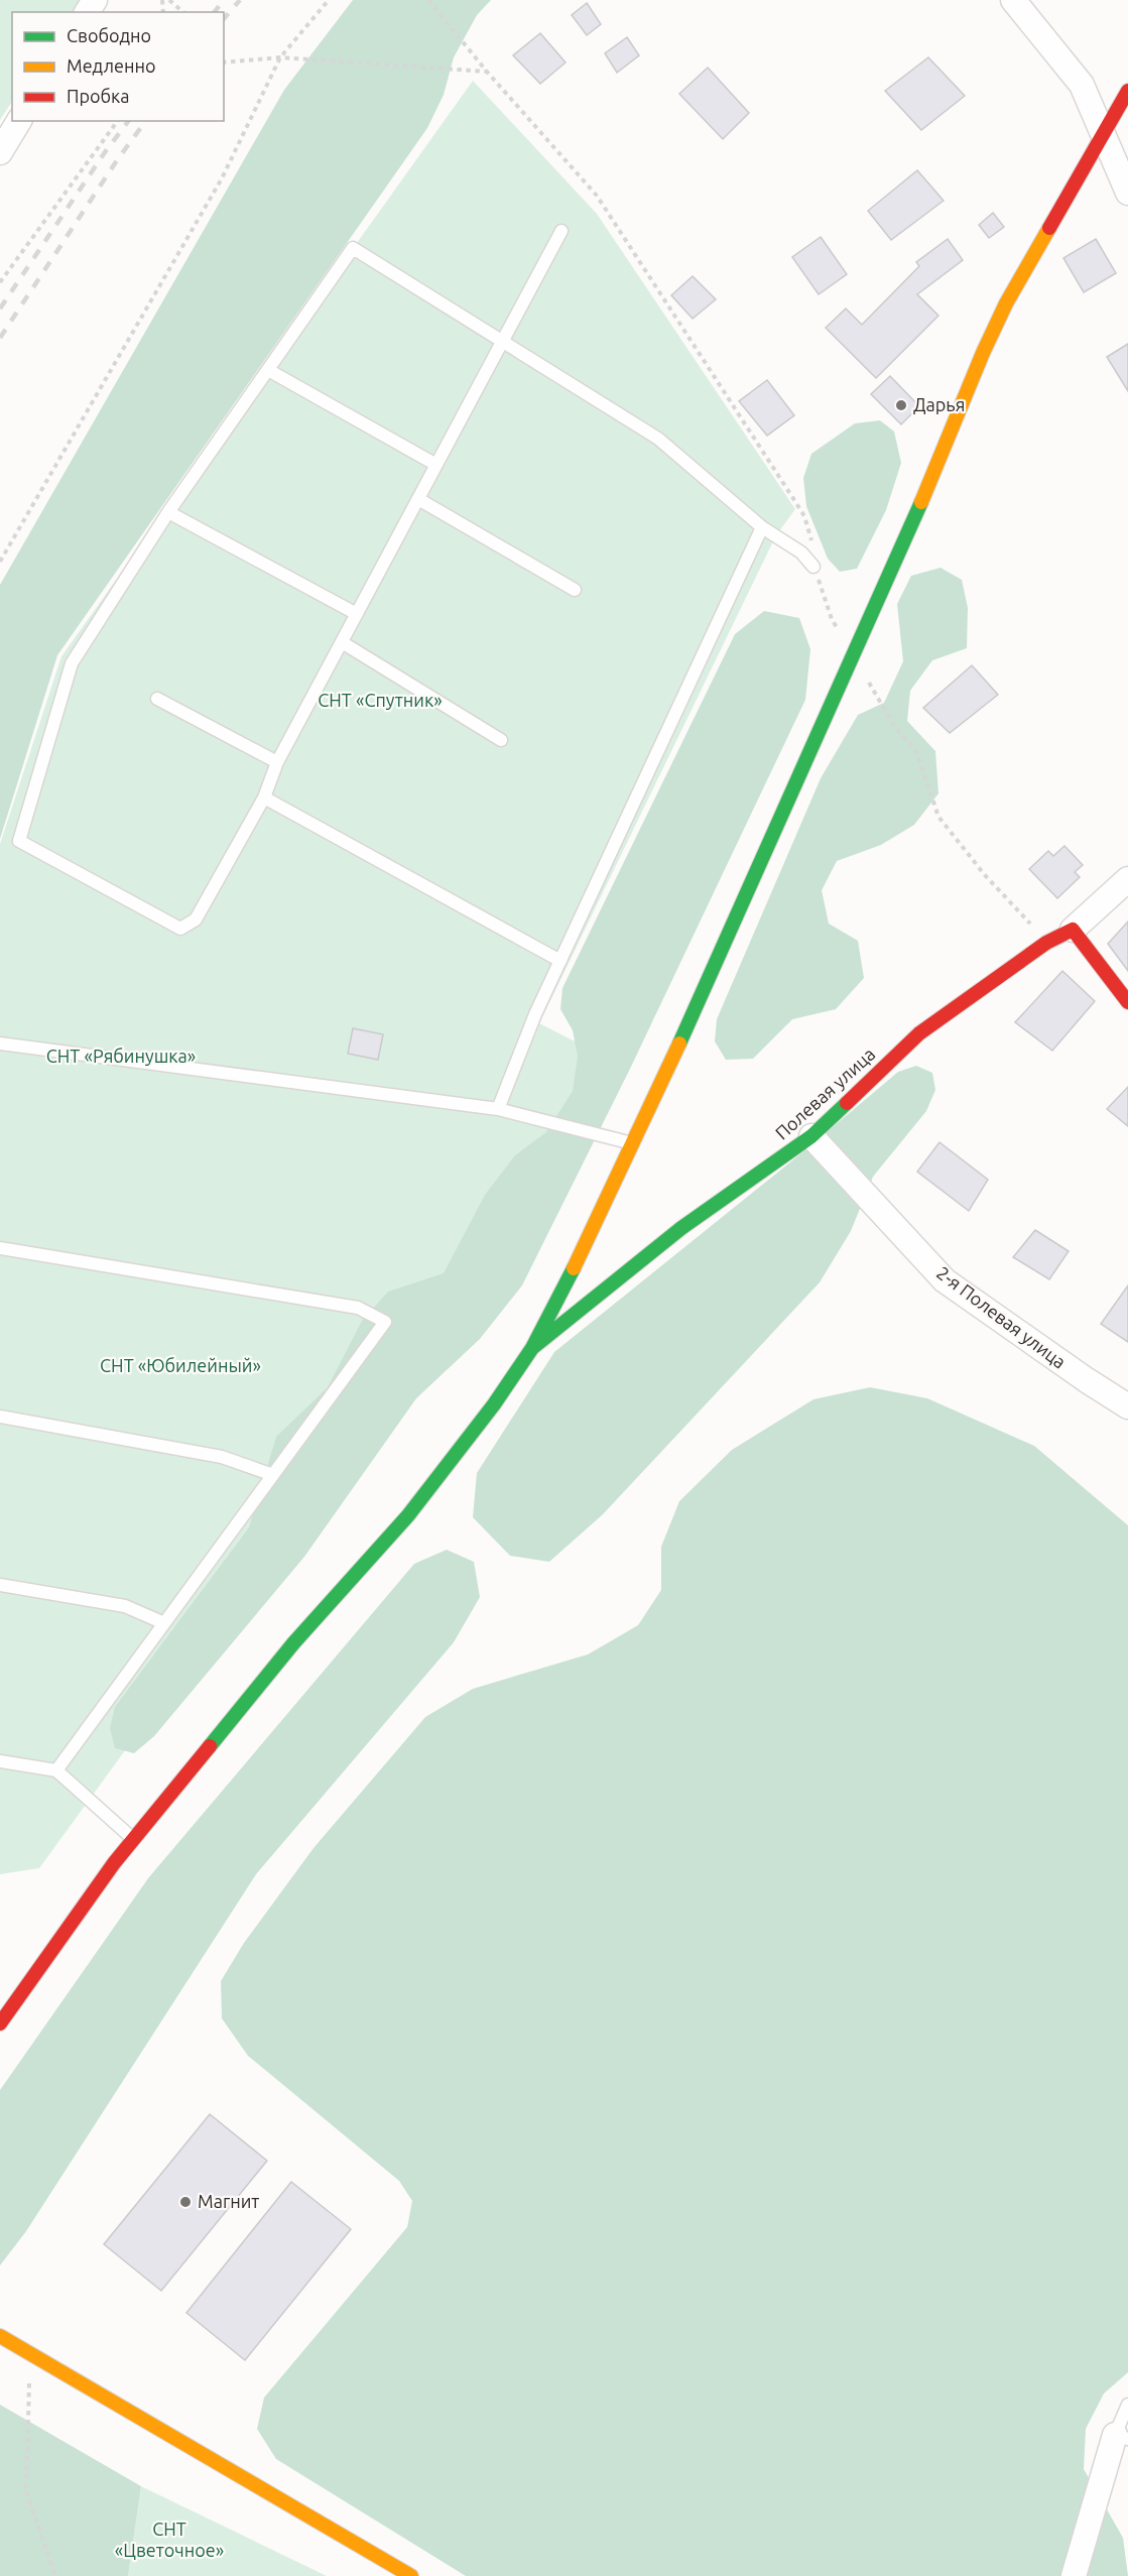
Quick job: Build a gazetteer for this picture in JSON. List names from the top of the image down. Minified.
{"streets":{"main road":["Полевая улица"],"street":["2-я Полевая улица"]},"crossings":[["Полевая улица","2-я Полевая улица"]],"parks":["СНТ «Спутник»","СНТ «Рябинушка»","СНТ «Юбилейный»","СНТ «Цветочное»"],"places":["Дарья","Магнит"],"legend":["Свободно","Медленно","Пробка"]}
